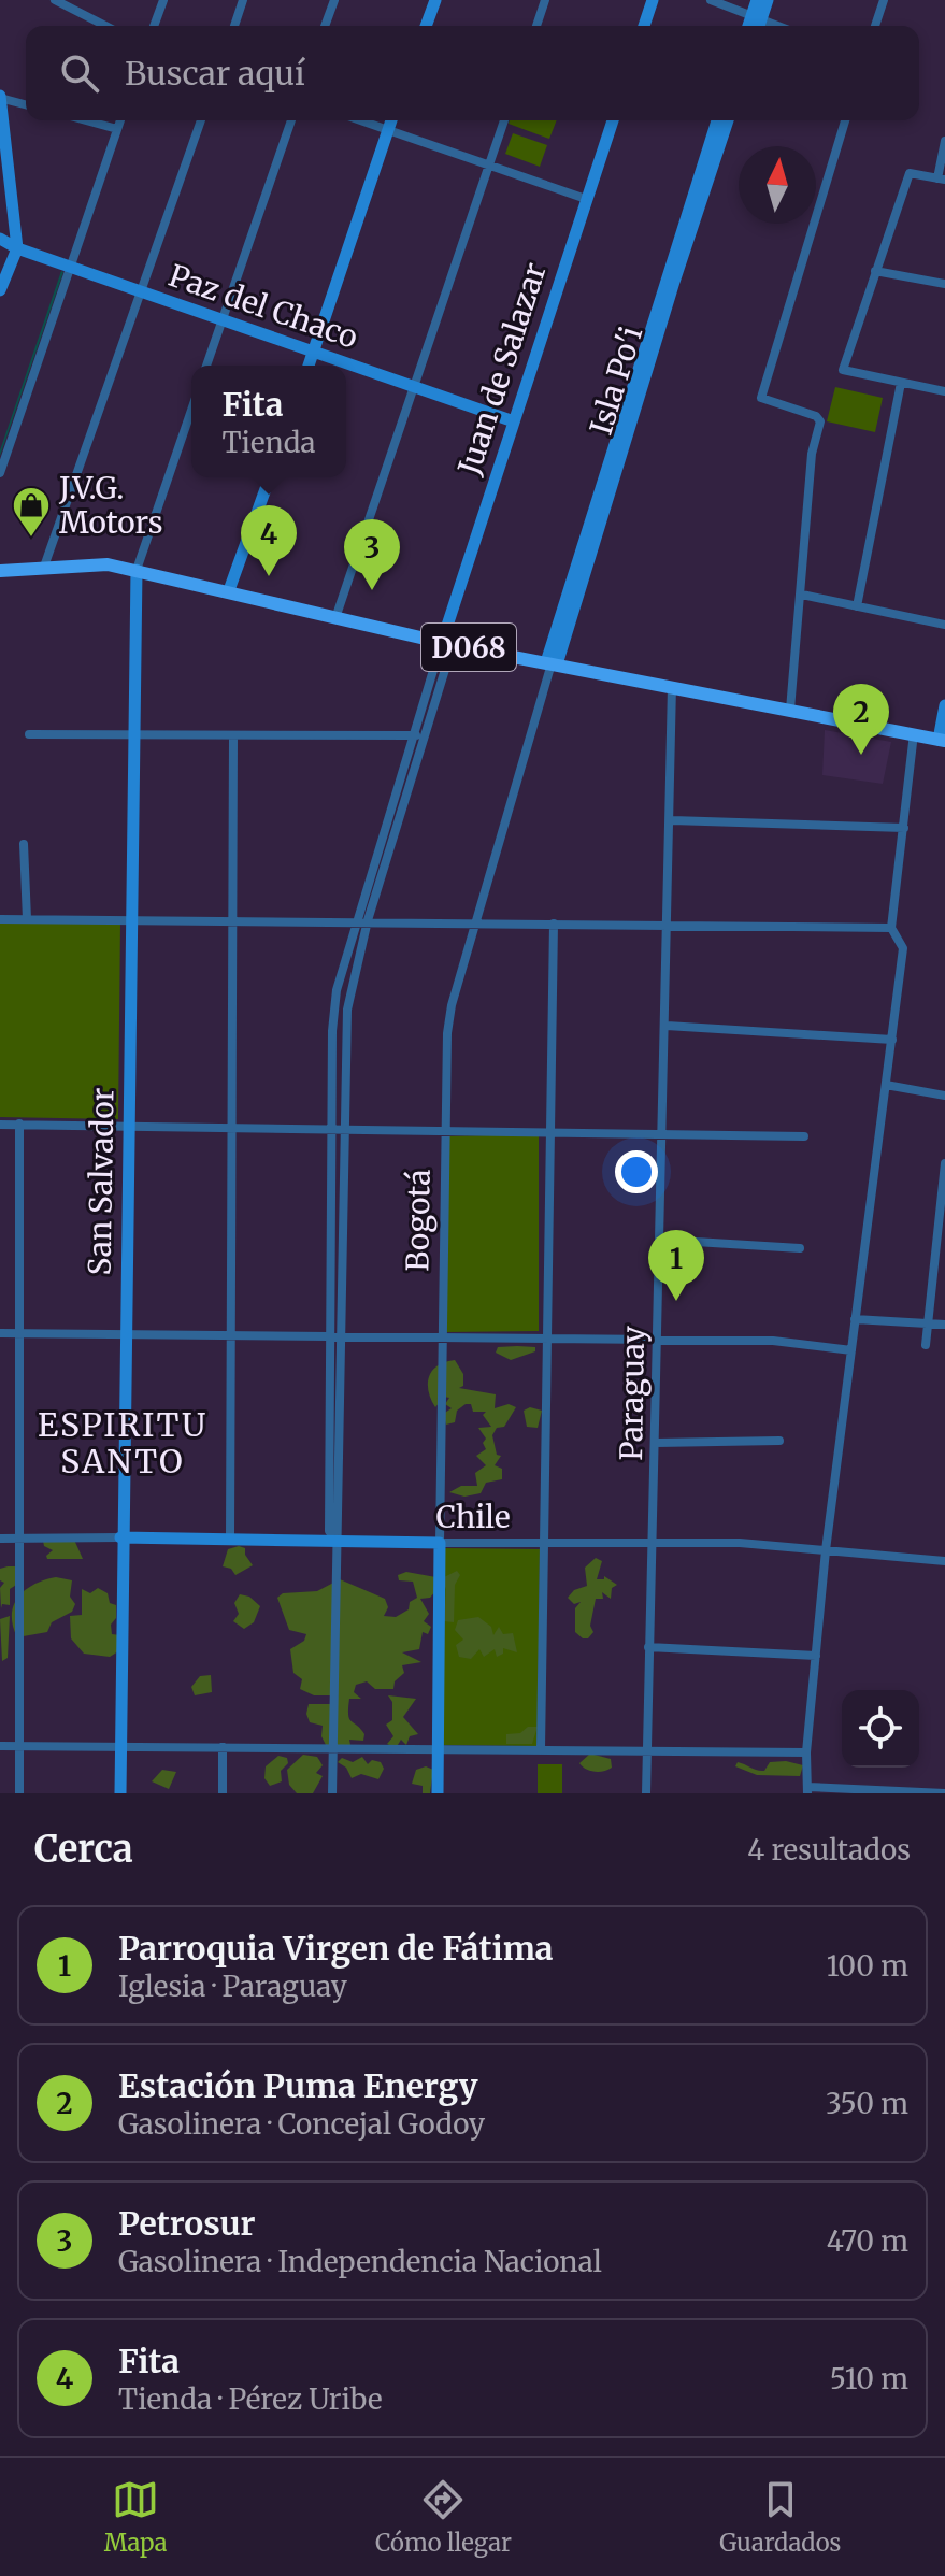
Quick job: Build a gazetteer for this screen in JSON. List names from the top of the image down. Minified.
{"streets":{"main road":["D068"],"street":["Paz del Chaco","Juan de Salazar","Isla Po'i","San Salvador","Bogotá","Paraguay","Chile"]},"crossings":[["Paz del Chaco","Juan de Salazar"],["Juan de Salazar","D068"],["Isla Po'i","D068"],["Isla Po'i","Bogotá"],["D068","San Salvador"],["D068","Bogotá"],["D068","Paraguay"],["San Salvador","Chile"],["Bogotá","Chile"],["Paraguay","Chile"]],"districts":["ESPIRITU SANTO"],"places":{"shop":["J.V.G. Motors"]},"north":"top","page":{"search":"Buscar aquí","popup":["Fita","Tienda"],"pins":["4","3","2","1"],"heading":["Cerca","4 resultados"],"list":[{"mark":"1","name":"Parroquia Virgen de Fátima","note":"Iglesia · Paraguay","value":"100 m"},{"mark":"2","name":"Estación Puma Energy","note":"Gasolinera · Concejal Godoy","value":"350 m"},{"mark":"3","name":"Petrosur","note":"Gasolinera · Independencia Nacional","value":"470 m"},{"mark":"4","name":"Fita","note":"Tienda · Pérez Uribe","value":"510 m"}],"nav":["Mapa","Cómo llegar","Guardados"]}}
